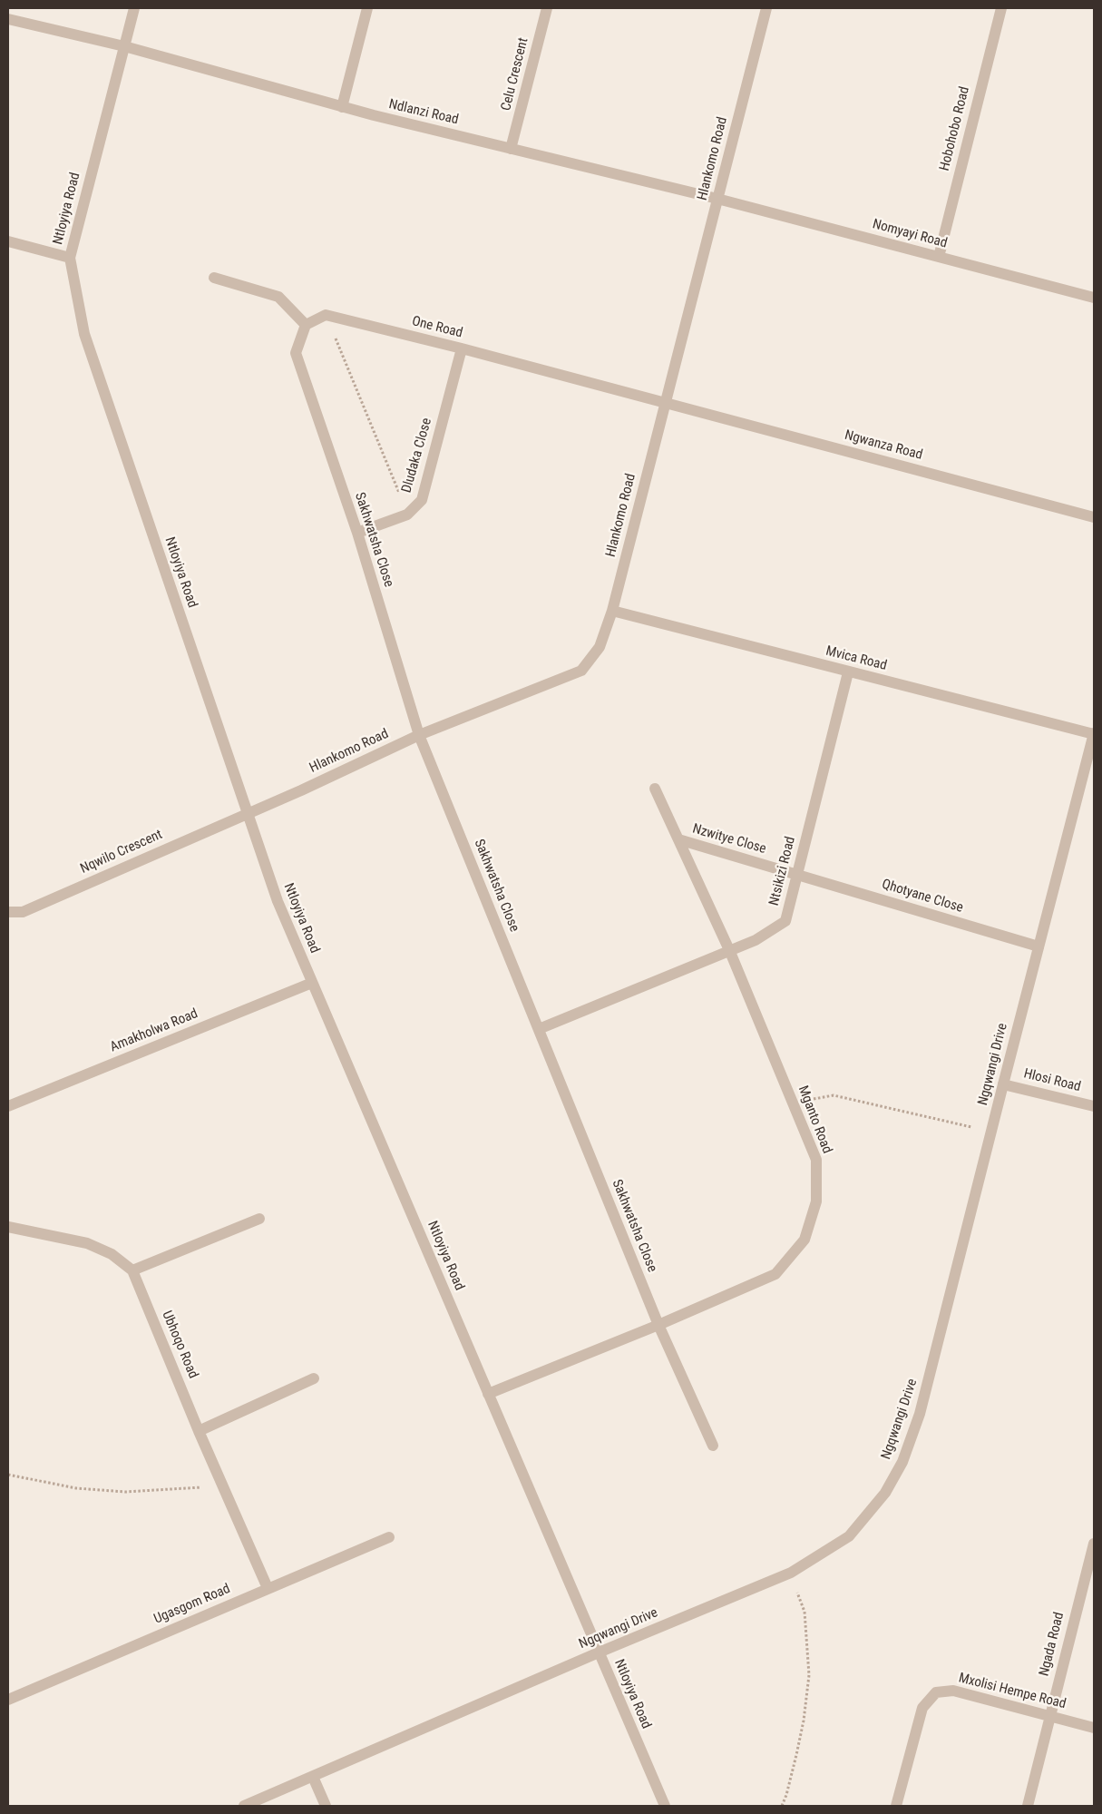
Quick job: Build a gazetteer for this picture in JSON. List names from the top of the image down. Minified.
{"streets":{"street":["Celu Crescent","Ndlanzi Road","Hobohobo Road","Hlankomo Road","Ntloyiya Road","Nomyayi Road","One Road","Ngwanza Road","Dludaka Close","Sakhwatsha Close","Mvica Road","Nzwitye Close","Nqwilo Crescent","Ntsikizi Road","Qhotyane Close","Amakholwa Road","Ngqwangi Drive","Hlosi Road","Mganto Road","Ubhoqo Road","Ugasgom Road","Ngada Road","Mxolisi Hempe Road"]},"crossings":[["Celu Crescent","Ndlanzi Road"],["Ndlanzi Road","Hlankomo Road"],["Ndlanzi Road","Ntloyiya Road"],["Ndlanzi Road","Nomyayi Road"],["Hobohobo Road","Nomyayi Road"],["Hlankomo Road","Ntloyiya Road"],["Hlankomo Road","Nomyayi Road"],["Hlankomo Road","One Road"],["Hlankomo Road","Ngwanza Road"],["Hlankomo Road","Sakhwatsha Close"],["Hlankomo Road","Mvica Road"],["Hlankomo Road","Nqwilo Crescent"],["Ntloyiya Road","Nqwilo Crescent"],["Ntloyiya Road","Amakholwa Road"],["Ntloyiya Road","Ngqwangi Drive"],["Ntloyiya Road","Mganto Road"],["One Road","Ngwanza Road"],["One Road","Dludaka Close"],["Dludaka Close","Sakhwatsha Close"],["Sakhwatsha Close","Ntsikizi Road"],["Sakhwatsha Close","Mganto Road"],["Mvica Road","Ntsikizi Road"],["Mvica Road","Ngqwangi Drive"],["Nzwitye Close","Ntsikizi Road"],["Nzwitye Close","Qhotyane Close"],["Nzwitye Close","Mganto Road"],["Ntsikizi Road","Qhotyane Close"],["Ntsikizi Road","Mganto Road"],["Qhotyane Close","Ngqwangi Drive"],["Ngqwangi Drive","Hlosi Road"],["Ubhoqo Road","Ugasgom Road"],["Ngada Road","Mxolisi Hempe Road"]]}
